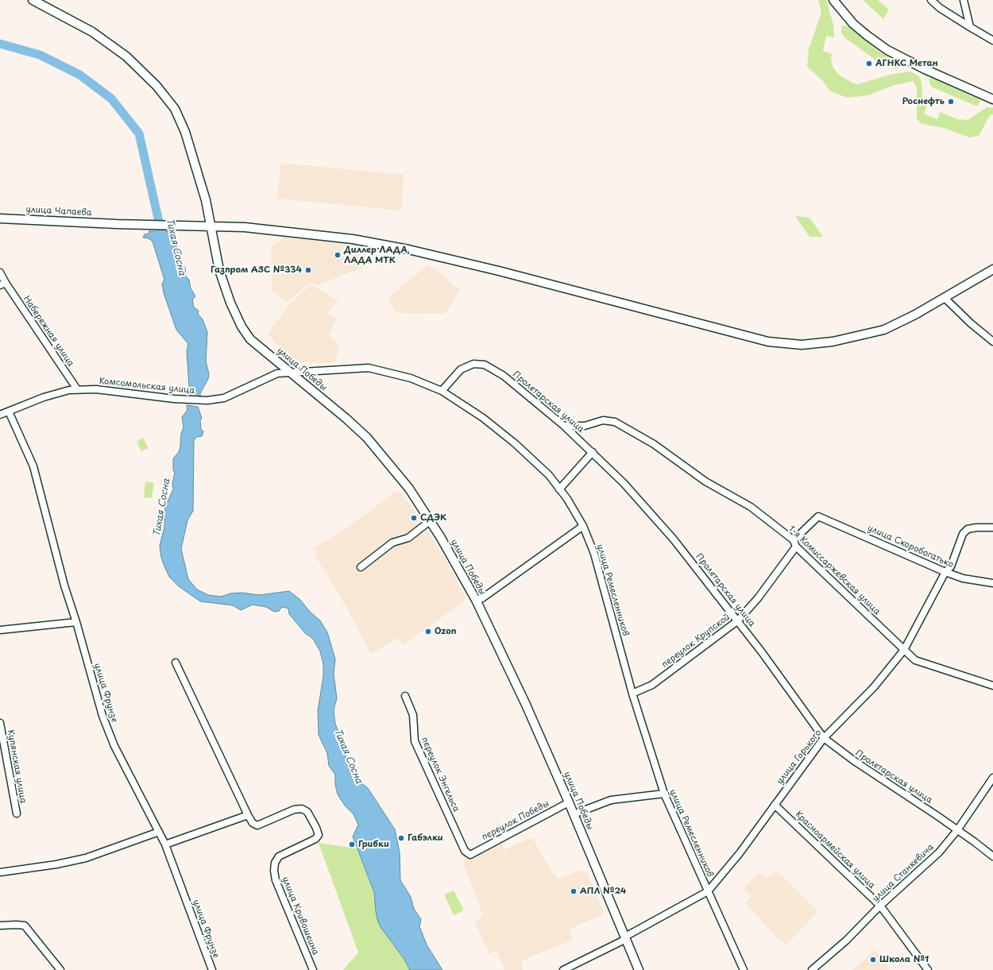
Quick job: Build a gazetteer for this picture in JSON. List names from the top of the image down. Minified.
{"streets":{"main road":["улица Чапаева","улица Победы"],"street":["Набережная улица","Комсомольская улица","Пролетарская улица","улица Скоробогатько","1-я Комиссаржевская улица","улица Ремесленников","переулок Крупской","улица Фрунзе","улица Горького","Купянская улица","переулок Энгельса","переулок Победы","Красноармейская улица","улица Станкевича","улица Кривошеина"]},"crossings":[["улица Чапаева","улица Победы"],["Набережная улица","Комсомольская улица"],["улица Победы","Комсомольская улица"],["улица Победы","улица Ремесленников"],["улица Победы","улица Горького"],["улица Победы","переулок Победы"],["Комсомольская улица","улица Ремесленников"],["Комсомольская улица","улица Фрунзе"],["Пролетарская улица","1-я Комиссаржевская улица"],["Пролетарская улица","улица Ремесленников"],["Пролетарская улица","переулок Крупской"],["Пролетарская улица","улица Горького"],["Пролетарская улица","улица Станкевича"],["улица Скоробогатько","1-я Комиссаржевская улица"],["улица Скоробогатько","улица Горького"],["1-я Комиссаржевская улица","переулок Крупской"],["1-я Комиссаржевская улица","улица Горького"],["улица Ремесленников","переулок Крупской"],["улица Ремесленников","улица Горького"],["улица Горького","Красноармейская улица"],["переулок Энгельса","переулок Победы"],["Красноармейская улица","улица Станкевича"]],"water":["Тихая Сосна"],"places":["АГНКС Метан","Роснефть","Диллер ЛАДА, ЛАДА МТК","Газпром АЗС №334","СДЭК","Ozon","Габэлки","Грибки","АПЛ №24","Школа №1"]}
